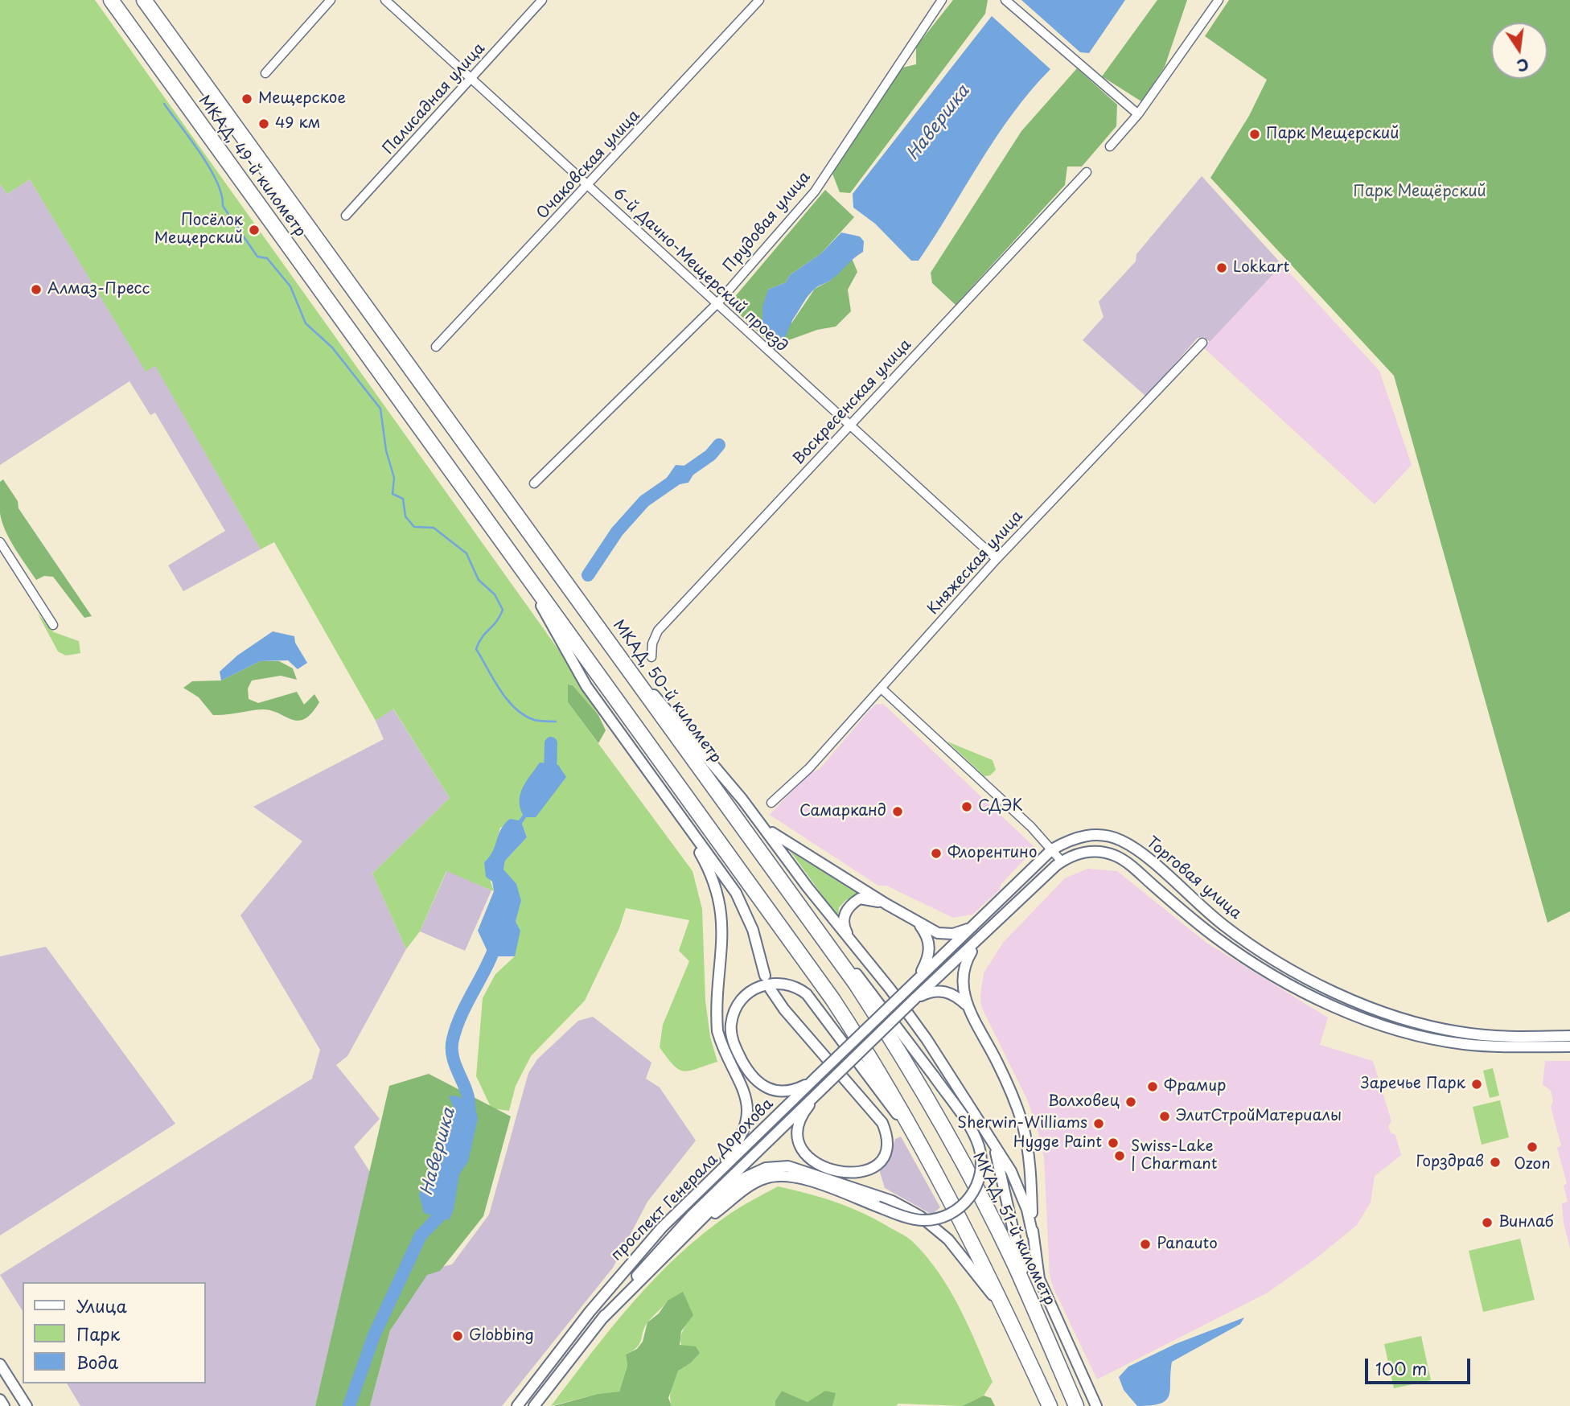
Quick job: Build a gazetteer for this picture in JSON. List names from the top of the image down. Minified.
{"streets":{"highway":["МКАД, 49-й километр","МКАД, 50-й километр","МКАД, 51-й километр"],"street":["Палисадная улица","Очаковская улица","Прудовая улица","6-й Дачно-Мещерский проезд","Воскресенская улица","Княжеская улица","Торговая улица","проспект Генерала Дорохова"]},"crossings":[["Палисадная улица","6-й Дачно-Мещерский проезд"],["Очаковская улица","6-й Дачно-Мещерский проезд"],["МКАД, 49-й километр","МКАД, 50-й километр"],["Прудовая улица","6-й Дачно-Мещерский проезд"],["6-й Дачно-Мещерский проезд","Воскресенская улица"],["6-й Дачно-Мещерский проезд","Княжеская улица"],["МКАД, 50-й километр","МКАД, 51-й километр"],["Торговая улица","проспект Генерала Дорохова"]],"water":["Навершка"],"parks":["Парк Мещёрский"],"places":["Мещерское","49 км","Парк Мещерский","Посёлок Мещерский","Lokkart","Алмаз-Пресс","СДЭК","Самарканд","Флорентино","Заречье Парк","Фрамир","Волховец","ЭлитСтройМатериалы","Sherwin-Williams","Hygge Paint","Ozon","Swiss-Lake | Charmant","Горздрав","Винлаб","Panauto","Globbing"],"legend":["Улица","Парк","Вода"],"scale_bar":"100 m","north":"bottom"}
